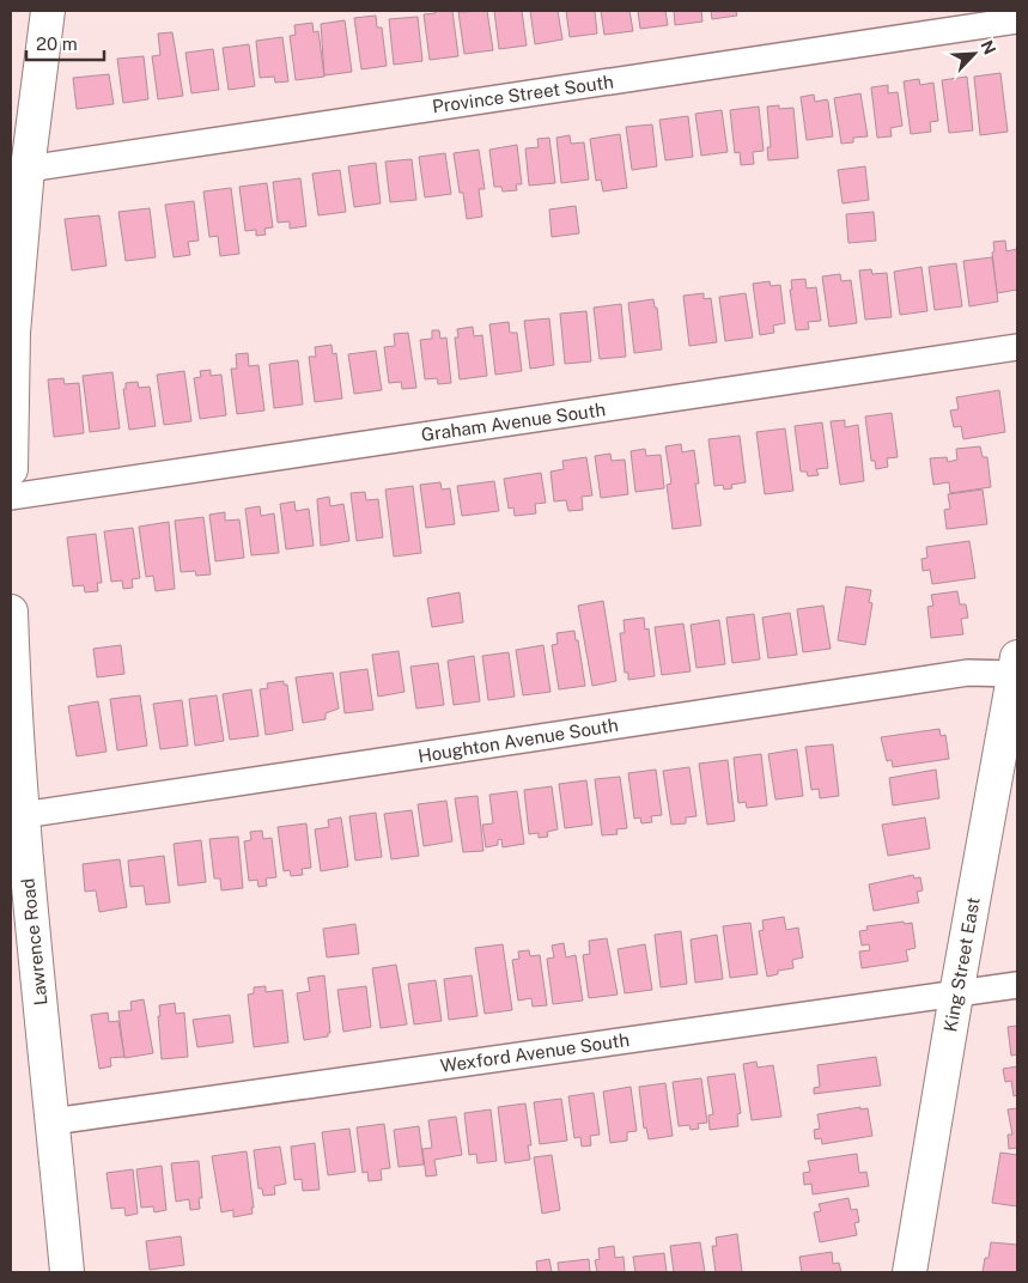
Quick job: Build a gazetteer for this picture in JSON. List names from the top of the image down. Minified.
{"streets":{"street":["Province Street South","Graham Avenue South","Houghton Avenue South","Lawrence Road","King Street East","Wexford Avenue South"]},"crossings":[["Houghton Avenue South","Lawrence Road"],["Houghton Avenue South","King Street East"],["Lawrence Road","Wexford Avenue South"],["King Street East","Wexford Avenue South"]],"scale_bar":"20 m","north":"top right"}
